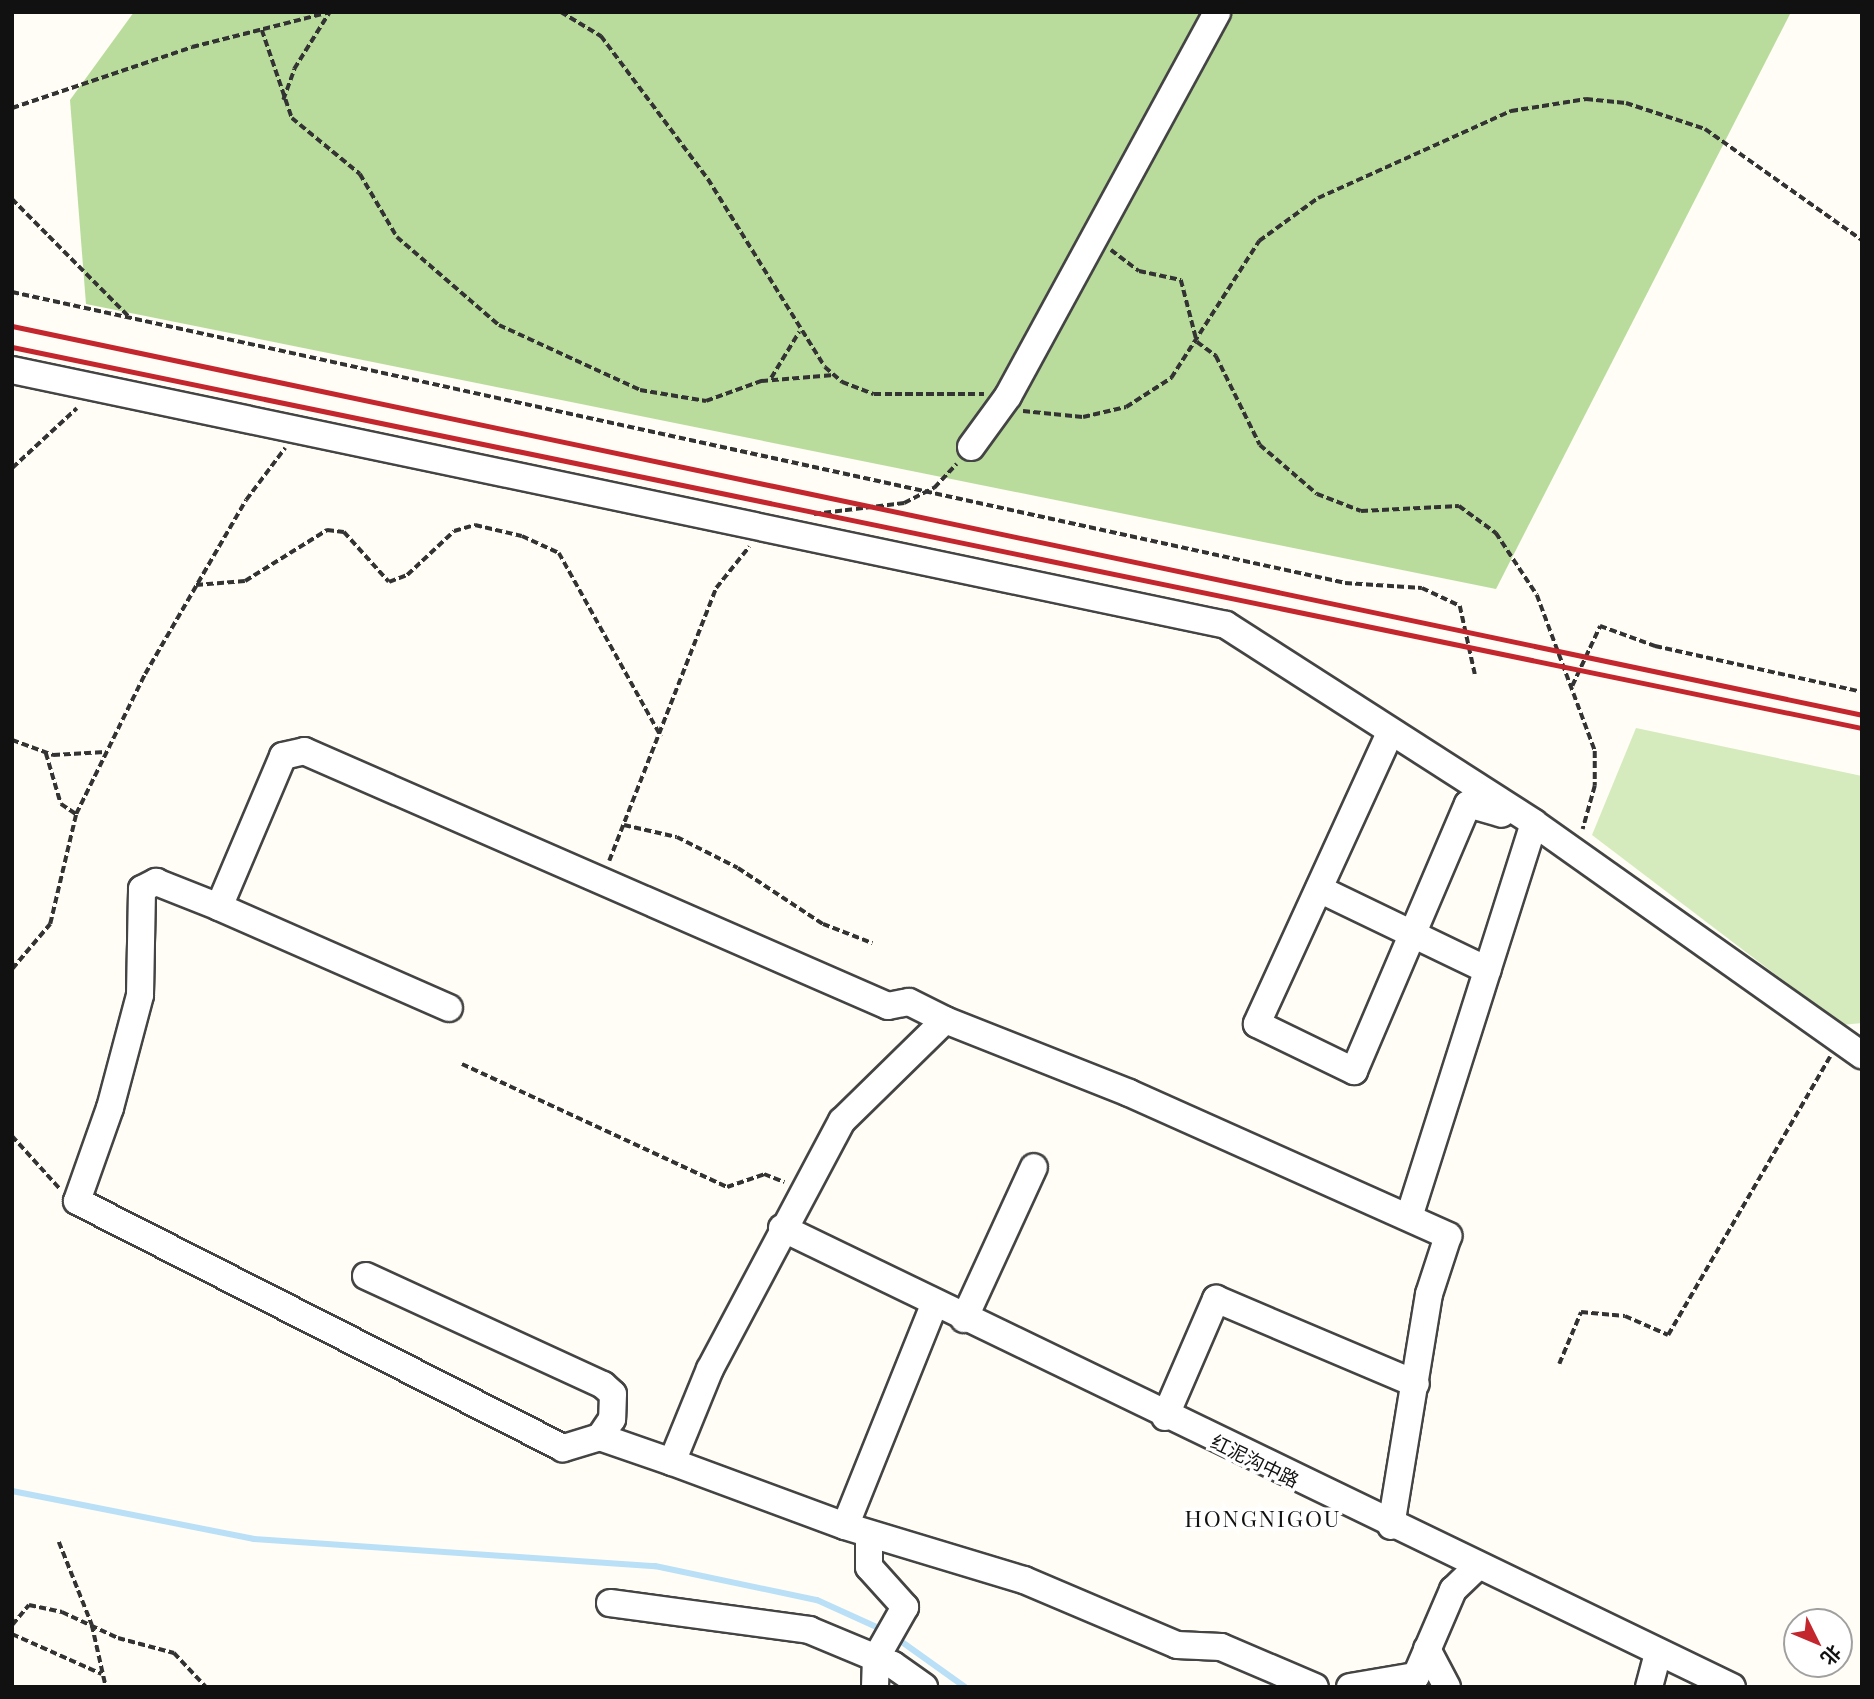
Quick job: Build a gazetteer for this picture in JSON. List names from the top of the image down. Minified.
{"streets":{"street":["红泥沟中路"]},"districts":["HONGNIGOU"],"north":"bottom right"}
